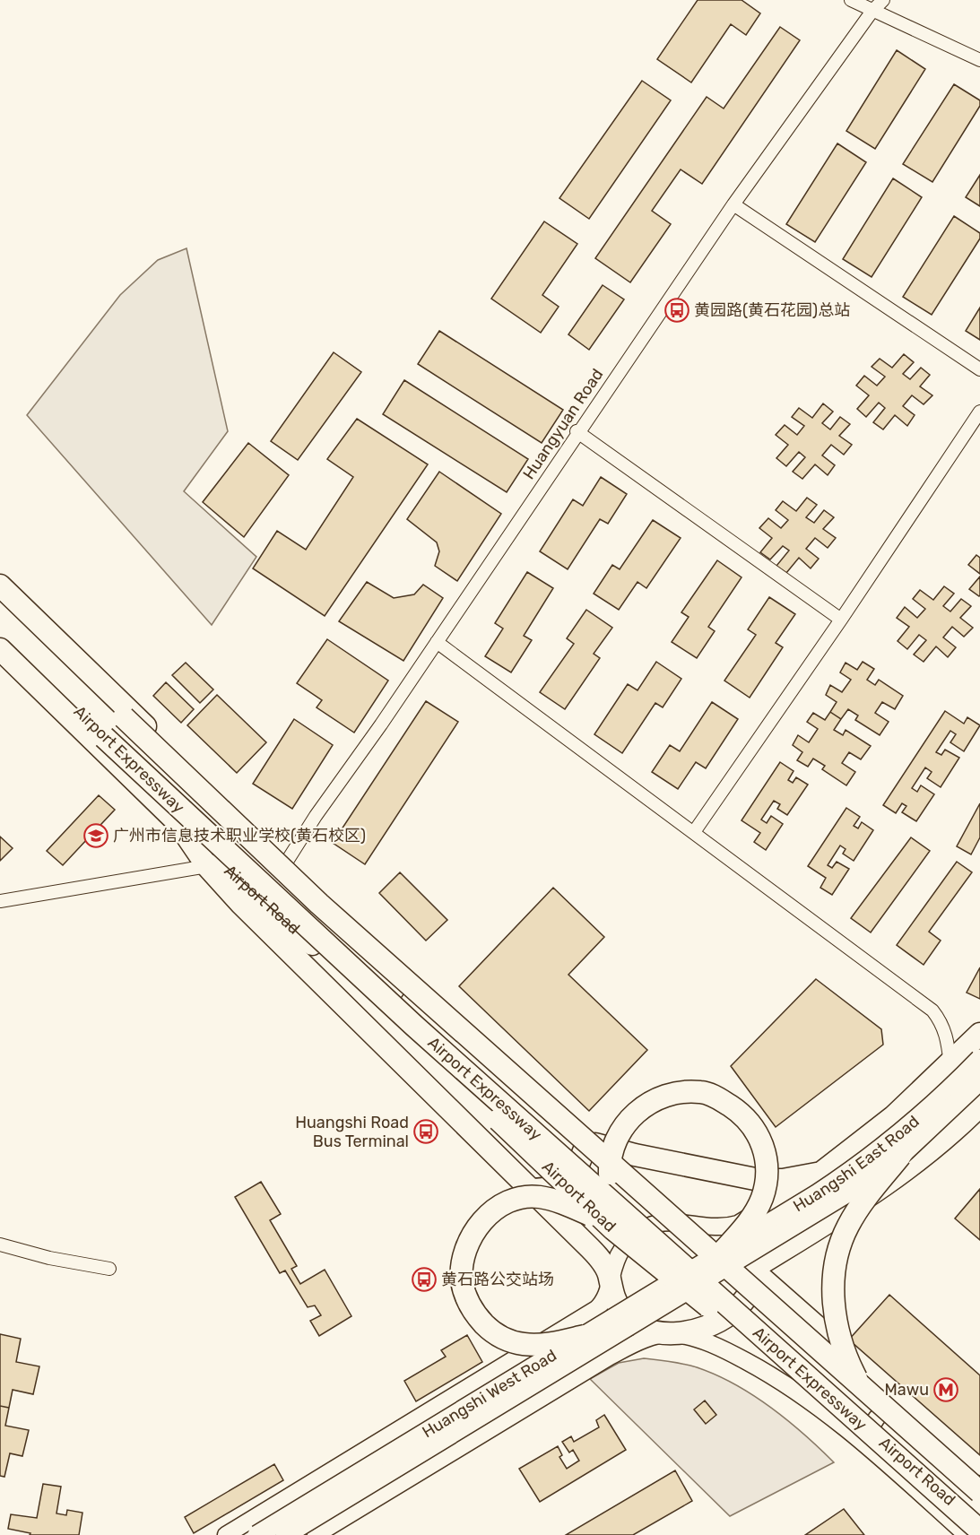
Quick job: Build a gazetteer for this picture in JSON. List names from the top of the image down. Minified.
{"streets":{"highway":["Airport Expressway","Airport Road"],"main road":["Huangshi East Road","Huangshi West Road"],"street":["Huangyuan Road"]},"crossings":[["Huangyuan Road","Airport Road"],["Huangshi East Road","Huangshi West Road"]],"places":{"bus stop":["黄园路(黄石花园)总站","Huangshi Road Bus Terminal","黄石路公交站场"],"school or university":["广州市信息技术职业学校(黄石校区)"],"metro station":["Mawu"]}}
